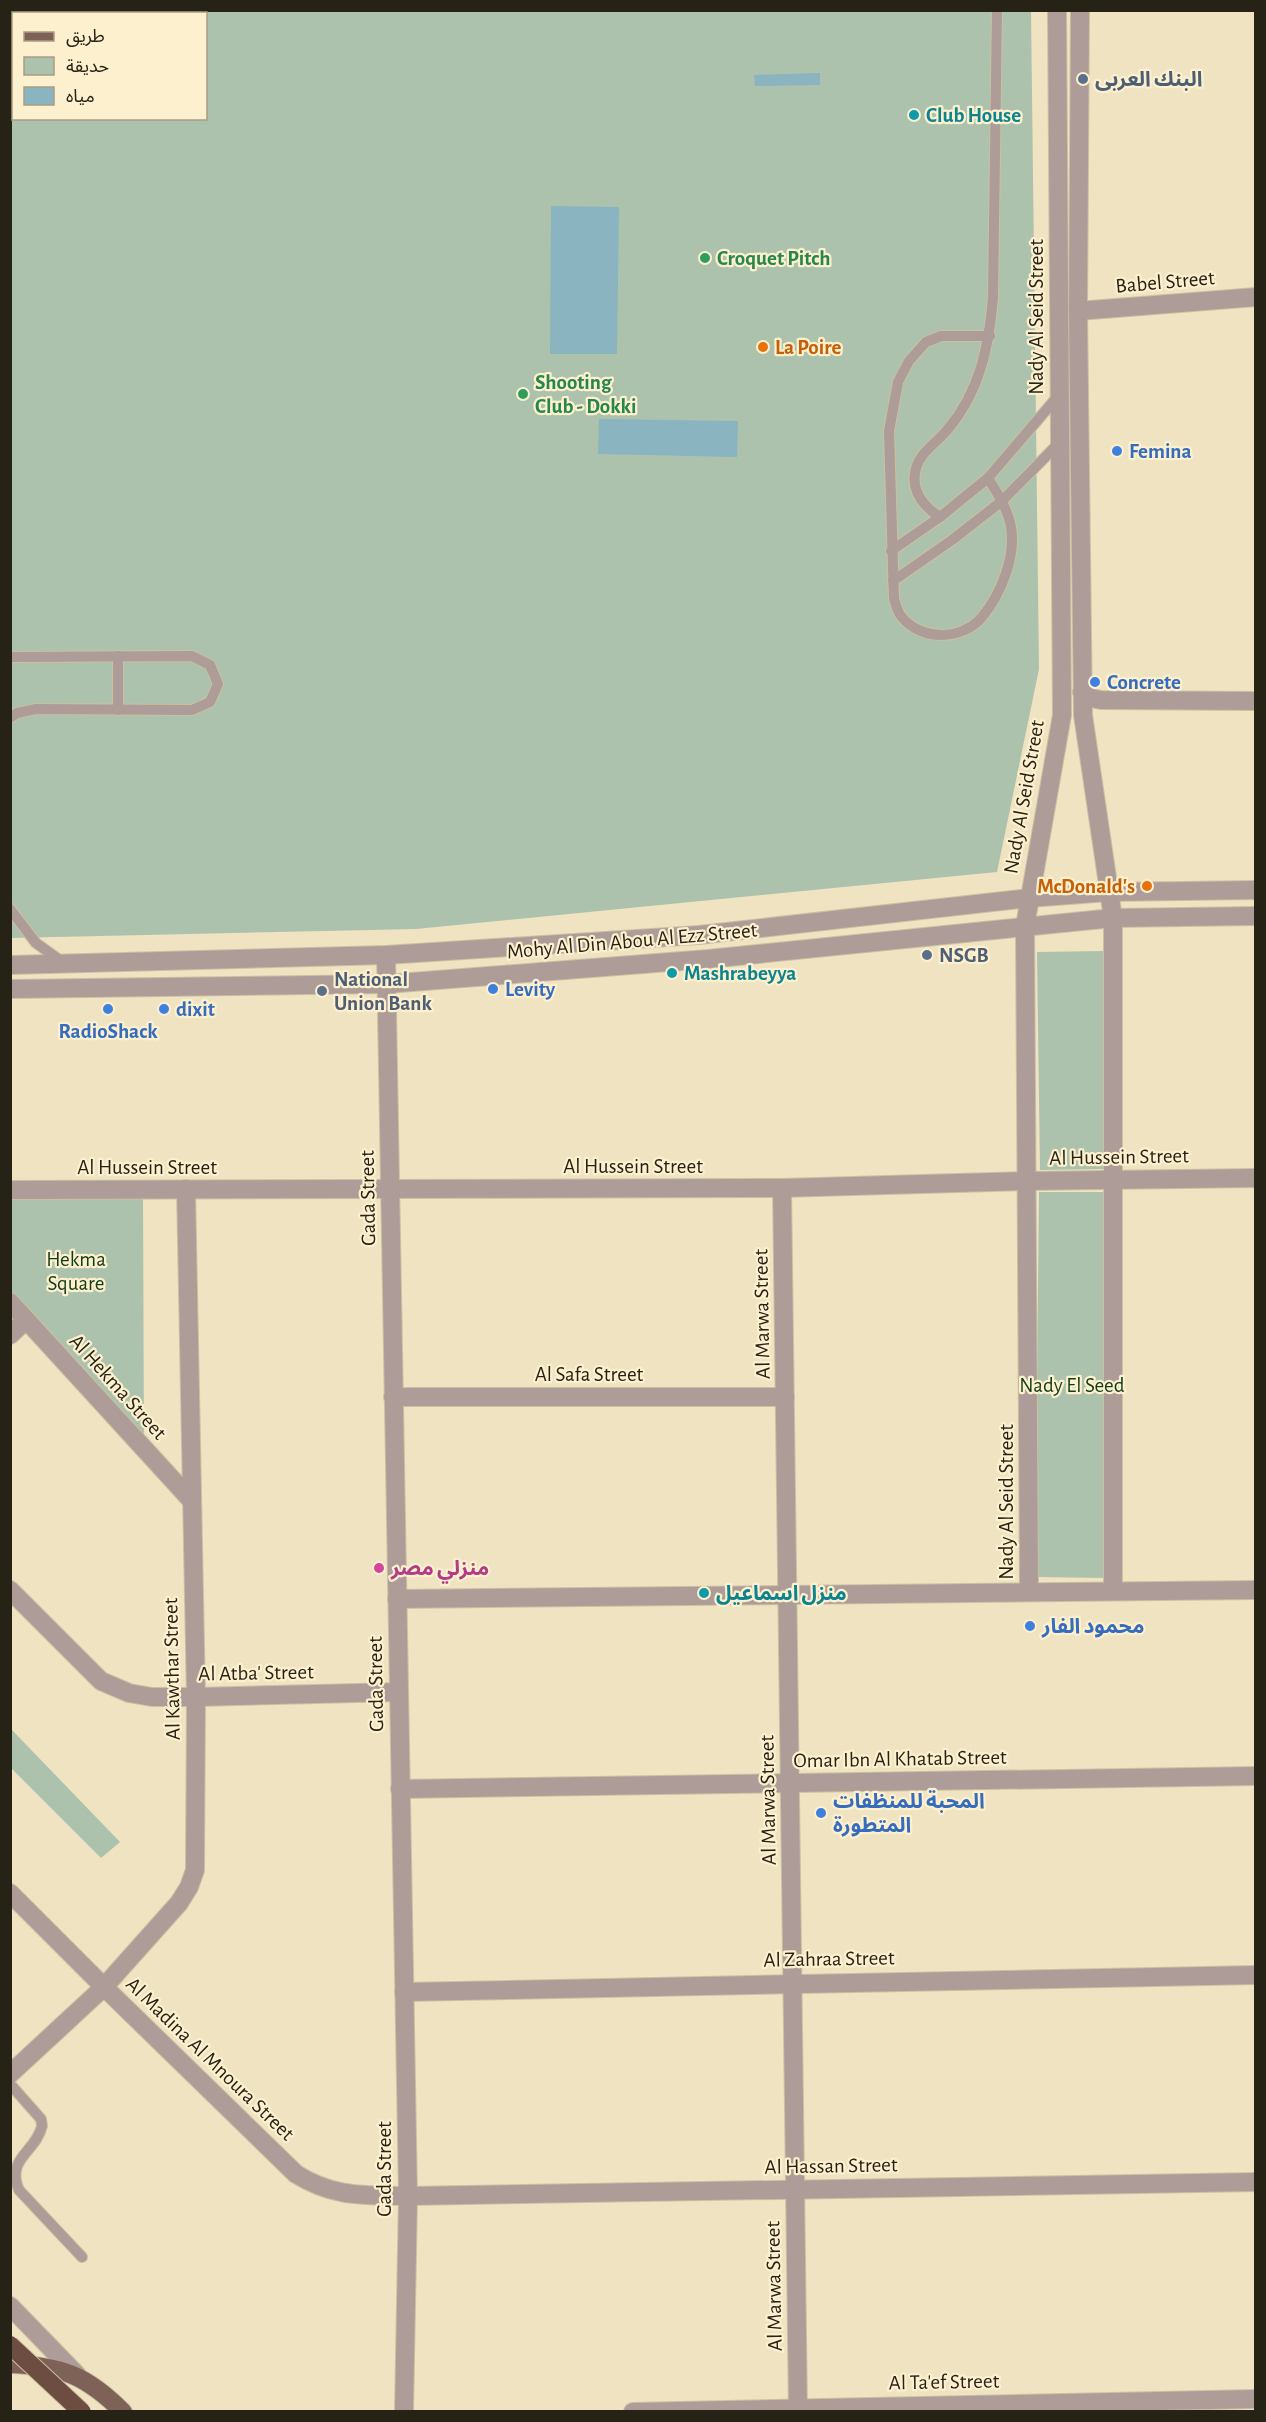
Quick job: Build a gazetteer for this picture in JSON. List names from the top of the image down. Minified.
{"streets":{"street":["Babel Street","Nady Al Seid Street","Mohy Al Din Abou Al Ezz Street","Al Hussein Street","Gada Street","Al Marwa Street","Al Safa Street","Al Hekma Street","Al Kawthar Street","Al Atba' Street","Omar Ibn Al Khatab Street","Al Zahraa Street","Al Madina Al Mnoura Street","Al Hassan Street","Al Ta'ef Street"]},"crossings":[["Babel Street","Nady Al Seid Street"],["Nady Al Seid Street","Mohy Al Din Abou Al Ezz Street"],["Nady Al Seid Street","Al Hussein Street"],["Mohy Al Din Abou Al Ezz Street","Gada Street"],["Al Hussein Street","Gada Street"],["Al Hussein Street","Al Marwa Street"],["Al Hussein Street","Al Kawthar Street"],["Gada Street","Al Safa Street"],["Gada Street","Al Atba' Street"],["Gada Street","Omar Ibn Al Khatab Street"],["Gada Street","Al Zahraa Street"],["Gada Street","Al Madina Al Mnoura Street"],["Gada Street","Al Hassan Street"],["Al Marwa Street","Al Safa Street"],["Al Marwa Street","Omar Ibn Al Khatab Street"],["Al Marwa Street","Al Zahraa Street"],["Al Marwa Street","Al Hassan Street"],["Al Marwa Street","Al Ta'ef Street"],["Al Hekma Street","Al Kawthar Street"],["Al Kawthar Street","Al Atba' Street"],["Al Kawthar Street","Al Madina Al Mnoura Street"],["Al Madina Al Mnoura Street","Al Hassan Street"]],"parks":["Hekma Square","Nady El Seed"],"places":["البنك العربى","Club House","Croquet Pitch","La Poire","Shooting Club - Dokki","Femina","Concrete","McDonald's","NSGB","Mashrabeyya","Levity","National Union Bank","RadioShack","dixit","منزلي مصر","منزل اسماعيل","محمود الفار","المحبة للمنظفات المتطورة"],"legend":["طريق","حديقة","مياه"]}
